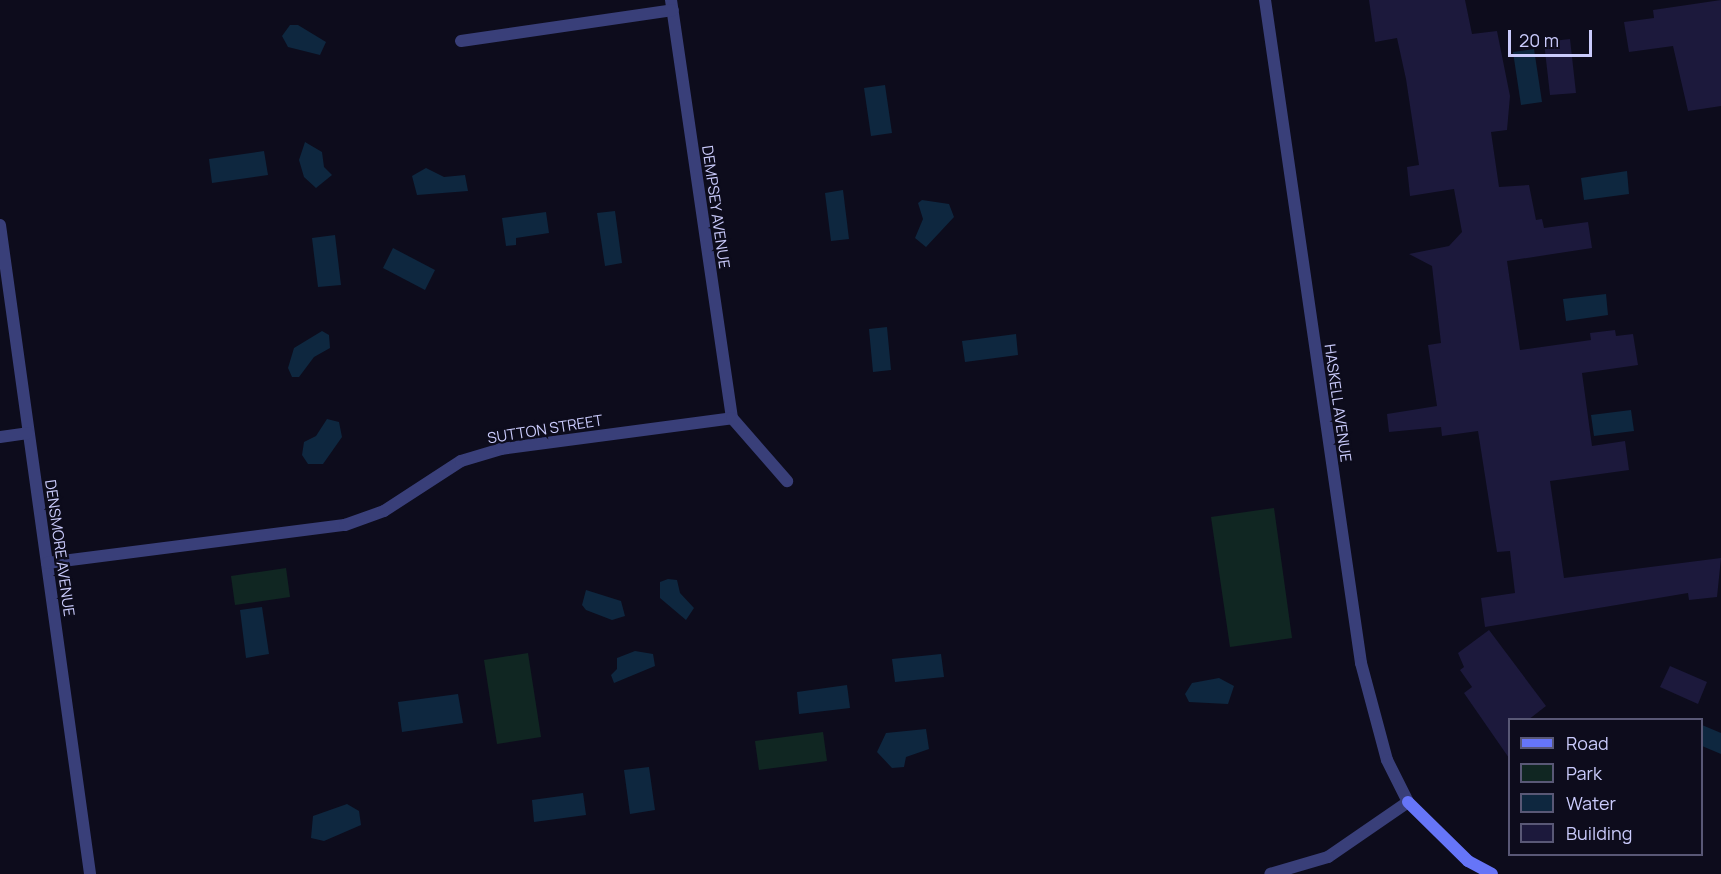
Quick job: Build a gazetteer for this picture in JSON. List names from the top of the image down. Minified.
{"streets":{"street":["DEMPSEY AVENUE","HASKELL AVENUE","SUTTON STREET","DENSMORE AVENUE"]},"crossings":[["DEMPSEY AVENUE","SUTTON STREET"],["SUTTON STREET","DENSMORE AVENUE"]],"legend":["Road","Park","Water","Building"],"scale_bar":"20 m"}
